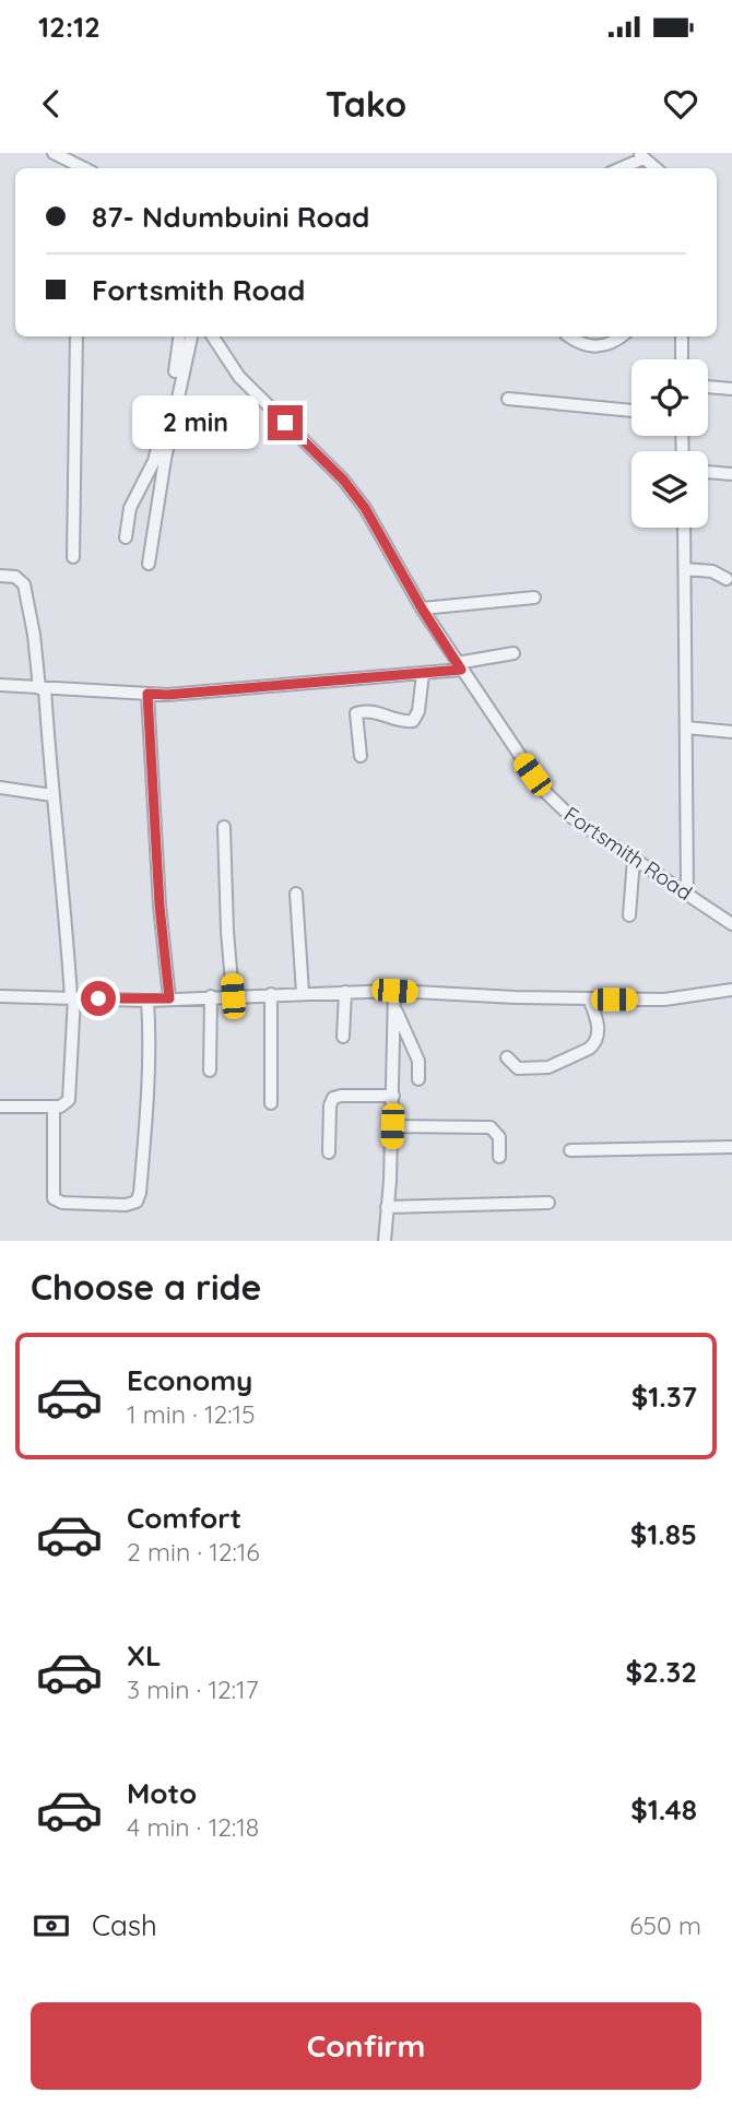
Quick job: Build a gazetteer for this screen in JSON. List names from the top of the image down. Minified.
{"streets":{"street":["Fortsmith Road"]},"page":{"status":"12:12","header":"Tako","banner":["87- Ndumbuini Road","Fortsmith Road"],"bubble":"2 min","heading":"Choose a ride","list":[{"name":"Economy","note":"1 min · 12:15","value":"$1.37"},{"name":"Comfort","note":"2 min · 12:16","value":"$1.85"},{"name":"XL","note":"3 min · 12:17","value":"$2.32"},{"name":"Moto","note":"4 min · 12:18","value":"$1.48"}],"pay":["Cash","650 m"],"buttons":"Confirm"}}
